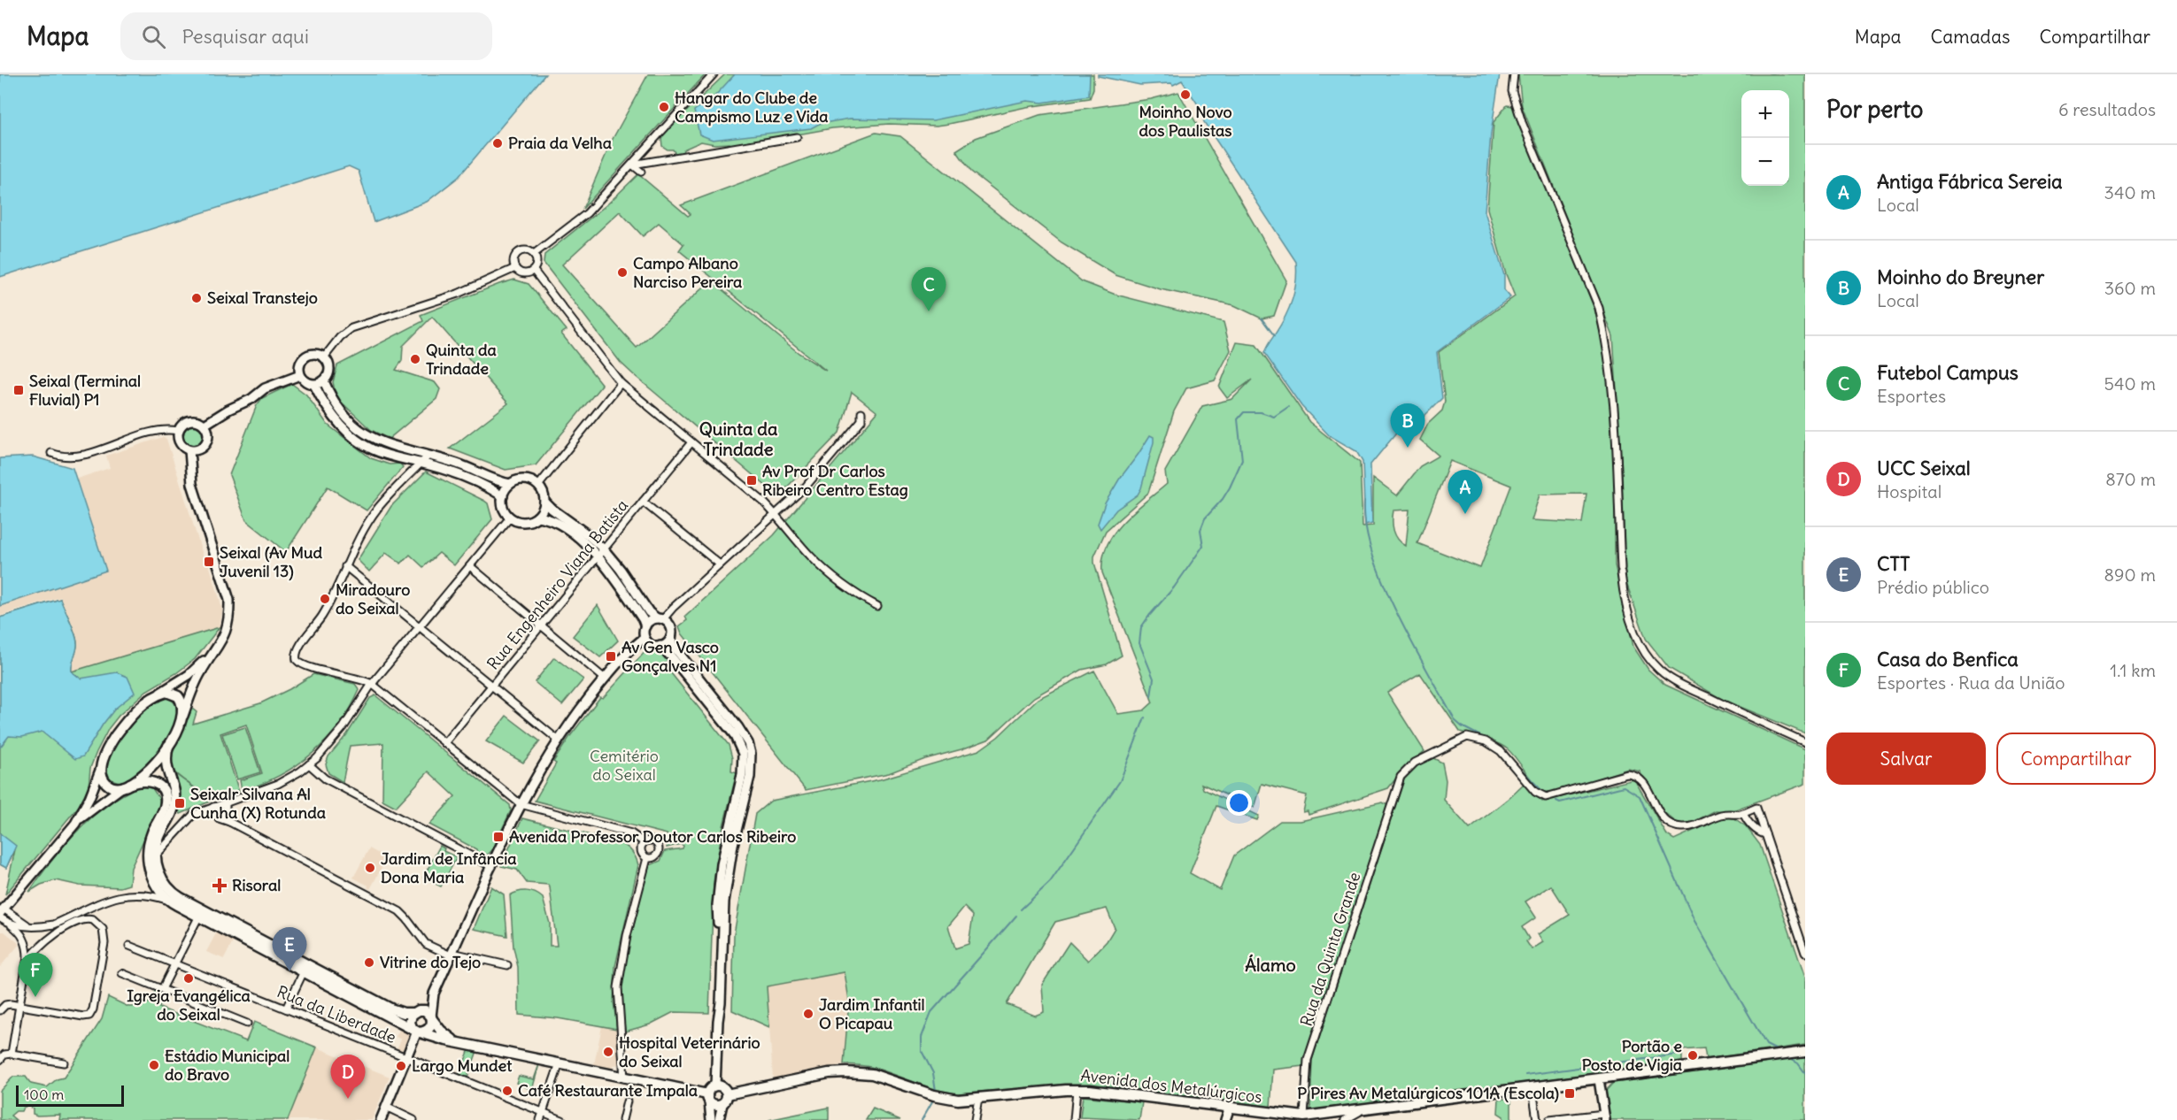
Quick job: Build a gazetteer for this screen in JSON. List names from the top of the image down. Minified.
{"streets":{"main road":["Avenida dos Metalúrgicos"],"street":["Rua Engenheiro Viana Batista","Rua da Quinta Grande","Rua da Liberdade"]},"crossings":[["Rua da Quinta Grande","Avenida dos Metalúrgicos"]],"districts":["Quinta da Trindade","Álamo"],"parks":["Cemitério do Seixal"],"places":{"other":["Moinho Novo dos Paulistas","Hangar do Clube de Campismo Luz e Vida","Praia da Velha","Campo Albano Narciso Pereira","Seixal Transtejo","Quinta da Trindade","Miradouro do Seixal","Jardim de Infância Dona Maria","Vitrine do Tejo","Igreja Evangélica do Seixal","Jardim Infantil O Picapau","Hospital Veterinário do Seixal","Portão e Posto de Vigia","Estádio Municipal do Bravo","Largo Mundet","Café Restaurante Impala"],"transit":["Seixal (Terminal Fluvial) P1","Av Prof Dr Carlos Ribeiro Centro Estag","Seixal (Av Mud Juvenil 13)","Av Gen Vasco Gonçalves N1","Seixalr Silvana Al Cunha (X) Rotunda","Avenida Professor Doutor Carlos Ribeiro","P Pires Av Metalúrgicos 101A (Escola)"],"health":["Risoral"]},"scale_bar":"100 m","page":{"header":"Mapa","search":"Pesquisar aqui","nav":["Mapa","Camadas","Compartilhar"],"heading":["Por perto","6 resultados"],"map_buttons":["+","−"],"list":[{"mark":"A","name":"Antiga Fábrica Sereia","note":"Local","value":"340 m"},{"mark":"B","name":"Moinho do Breyner","note":"Local","value":"360 m"},{"mark":"C","name":"Futebol Campus","note":"Esportes","value":"540 m"},{"mark":"D","name":"UCC Seixal","note":"Hospital","value":"870 m"},{"mark":"E","name":"CTT","note":"Prédio público","value":"890 m"},{"mark":"F","name":"Casa do Benfica","note":"Esportes · Rua da União","value":"1.1 km"}],"pins":["C","B","A","E","F","D"],"buttons":["Salvar","Compartilhar"],"scale":"100 m"}}
